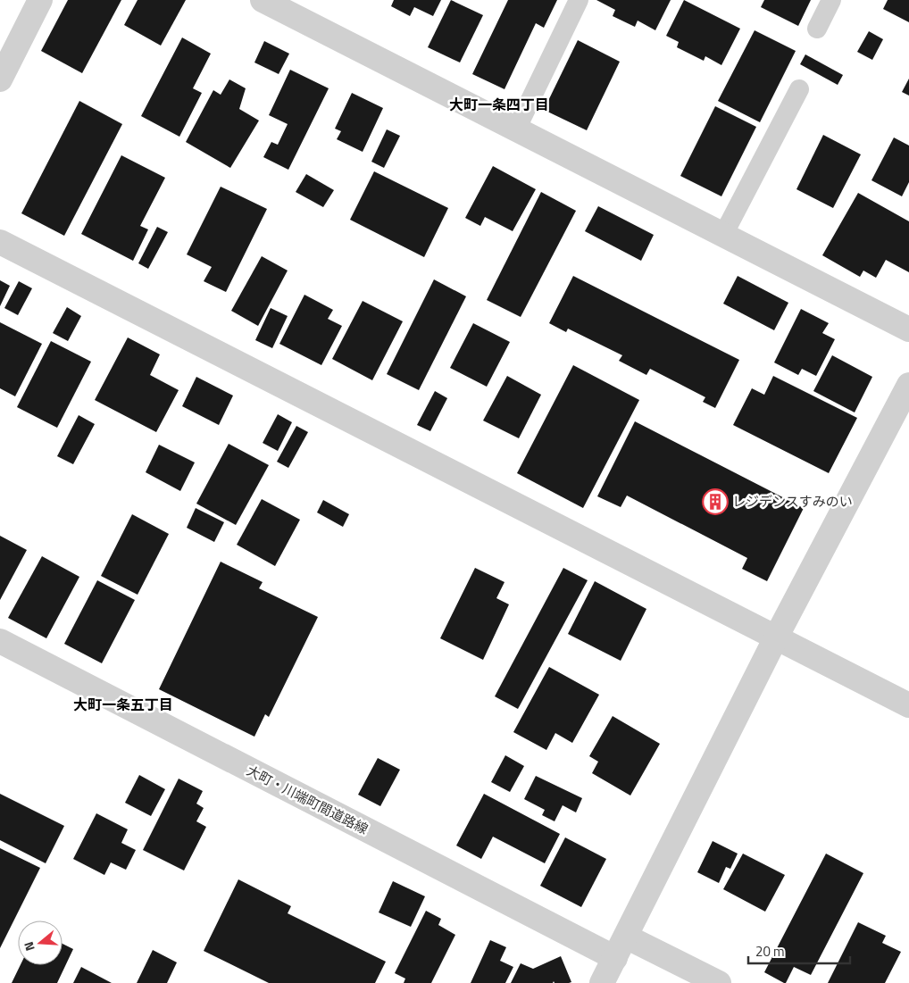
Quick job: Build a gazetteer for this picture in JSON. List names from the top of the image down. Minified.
{"streets":{"street":["大町・川端町間道路線"]},"districts":["大町一条四丁目","大町一条五丁目"],"places":{"building":["レジデンスすみのい"]},"scale_bar":"20 m","north":"left"}
